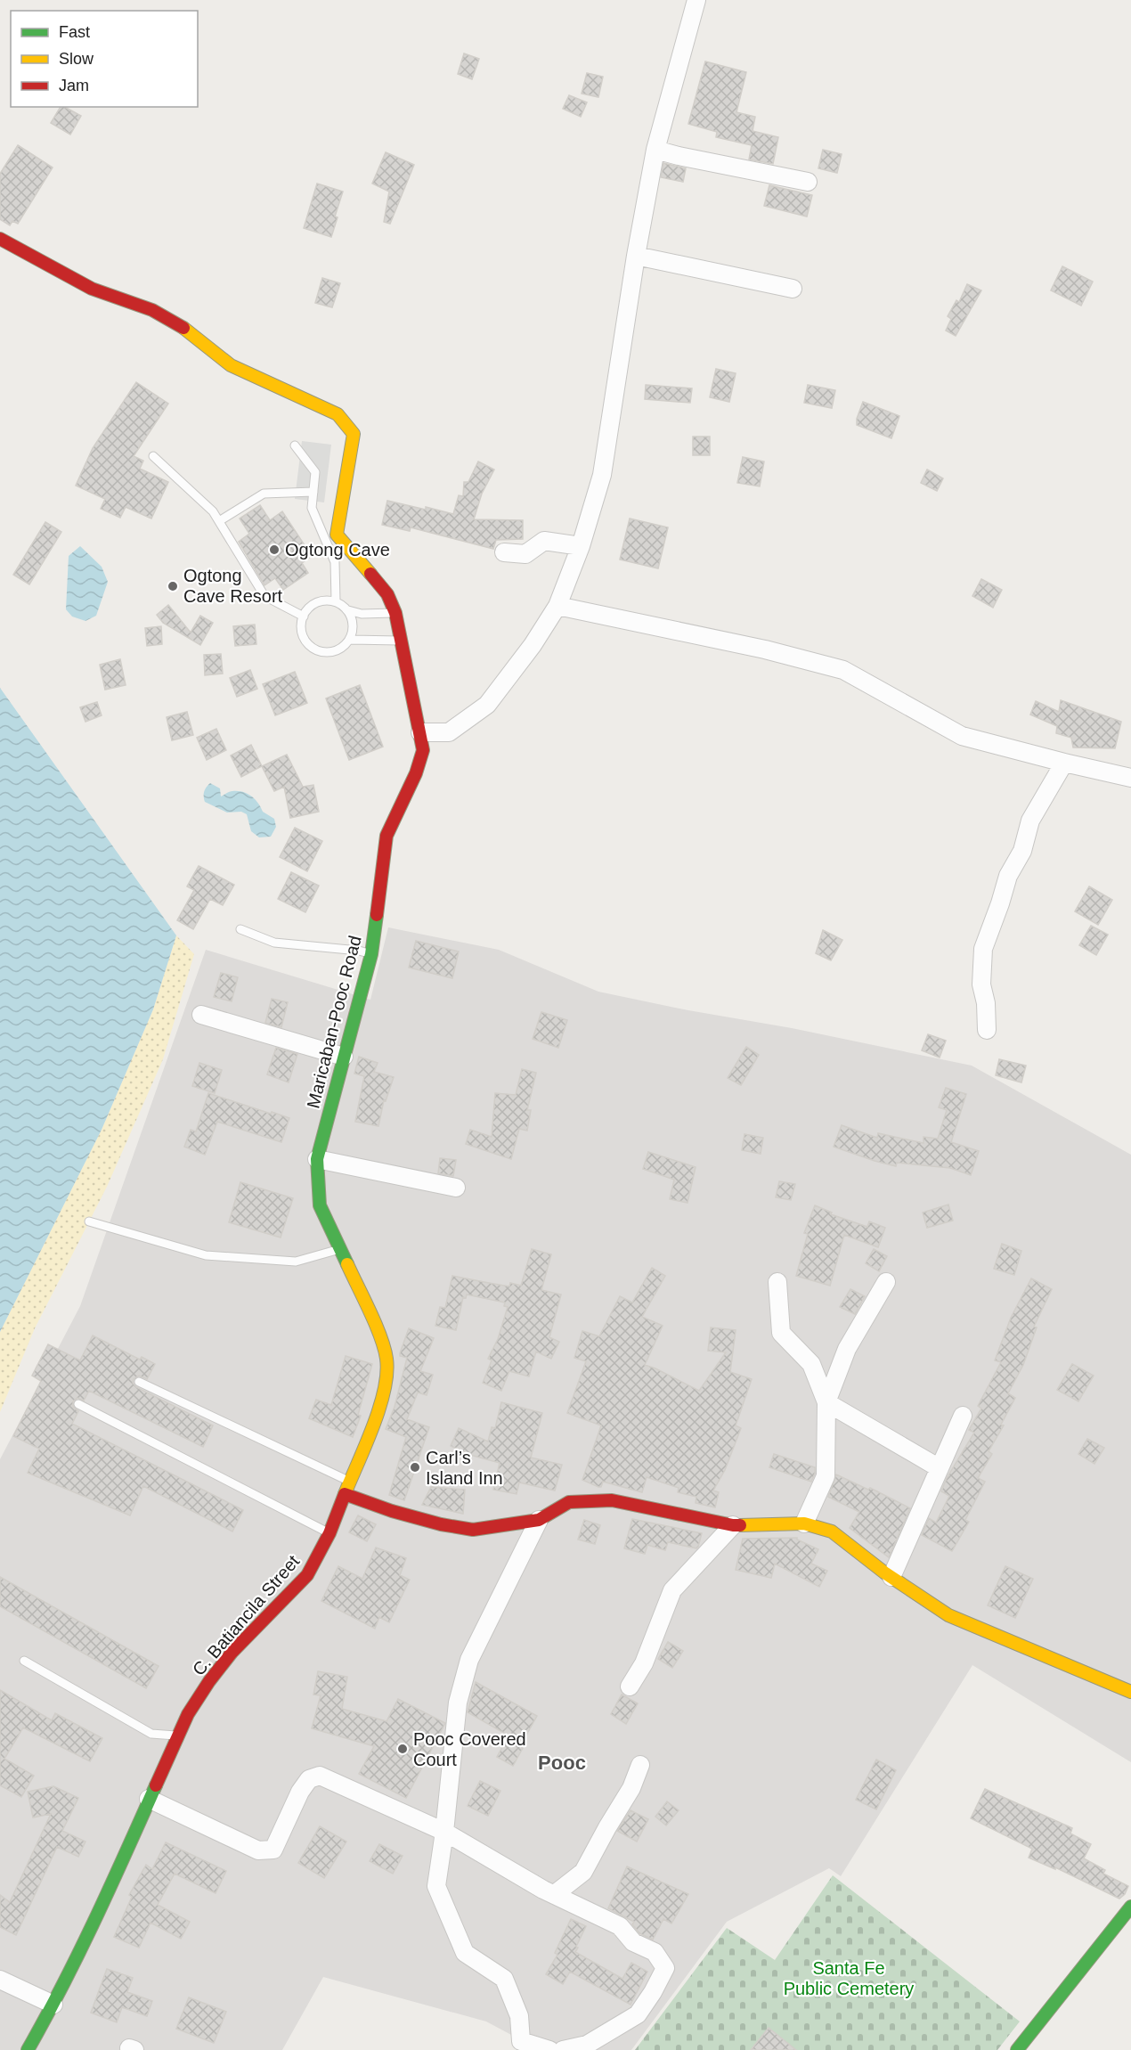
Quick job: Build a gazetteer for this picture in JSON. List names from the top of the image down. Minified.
{"streets":{"street":["Maricaban-Pooc Road","C. Batiancila Street"]},"crossings":[["Maricaban-Pooc Road","C. Batiancila Street"]],"districts":["Pooc"],"parks":["Santa Fe Public Cemetery"],"places":["Ogtong Cave","Ogtong Cave Resort","Carl’s Island Inn","Pooc Covered Court"],"legend":["Fast","Slow","Jam"]}
